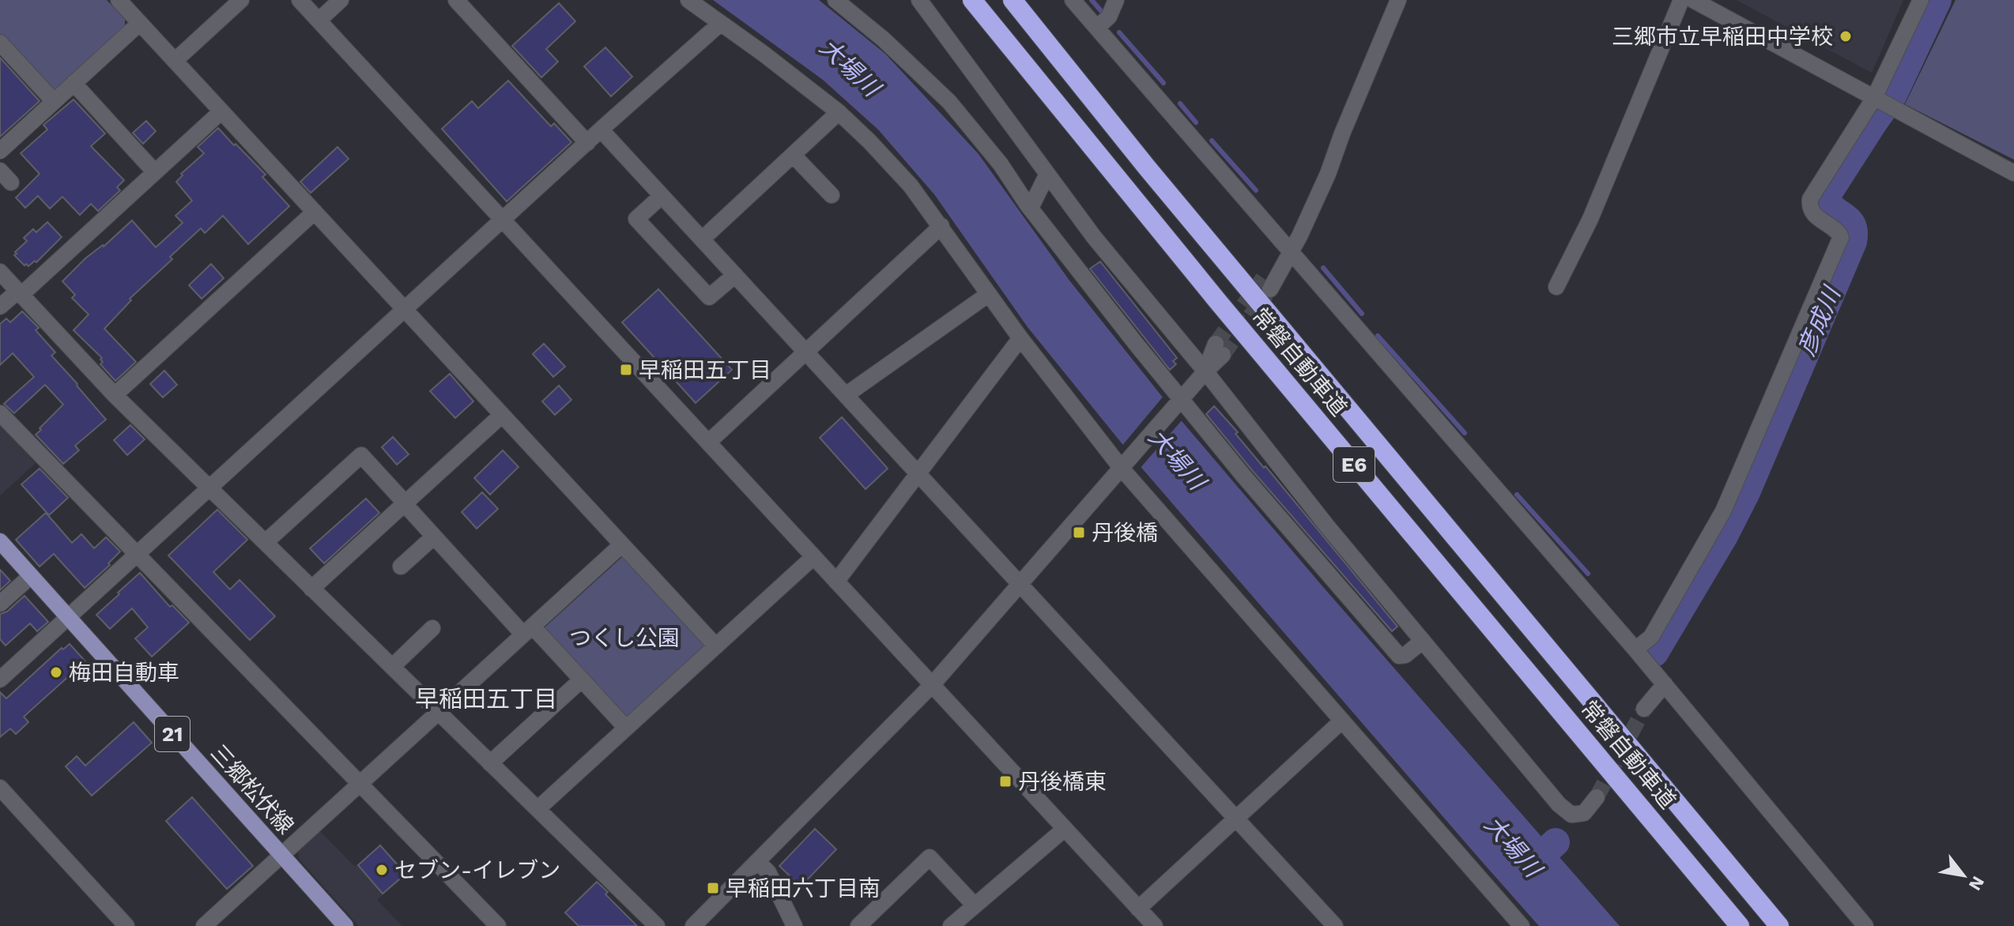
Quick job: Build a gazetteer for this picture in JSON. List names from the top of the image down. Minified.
{"streets":{"highway":["常磐自動車道","E6"],"main road":["21","三郷松伏線"]},"districts":["早稲田五丁目"],"water":["大場川","彦成川"],"parks":["つくし公園"],"places":{"other":["三郷市立早稲田中学校","梅田自動車","セブン-イレブン"],"transit":["早稲田五丁目","丹後橋","丹後橋東","早稲田六丁目南"]},"north":"bottom right"}
